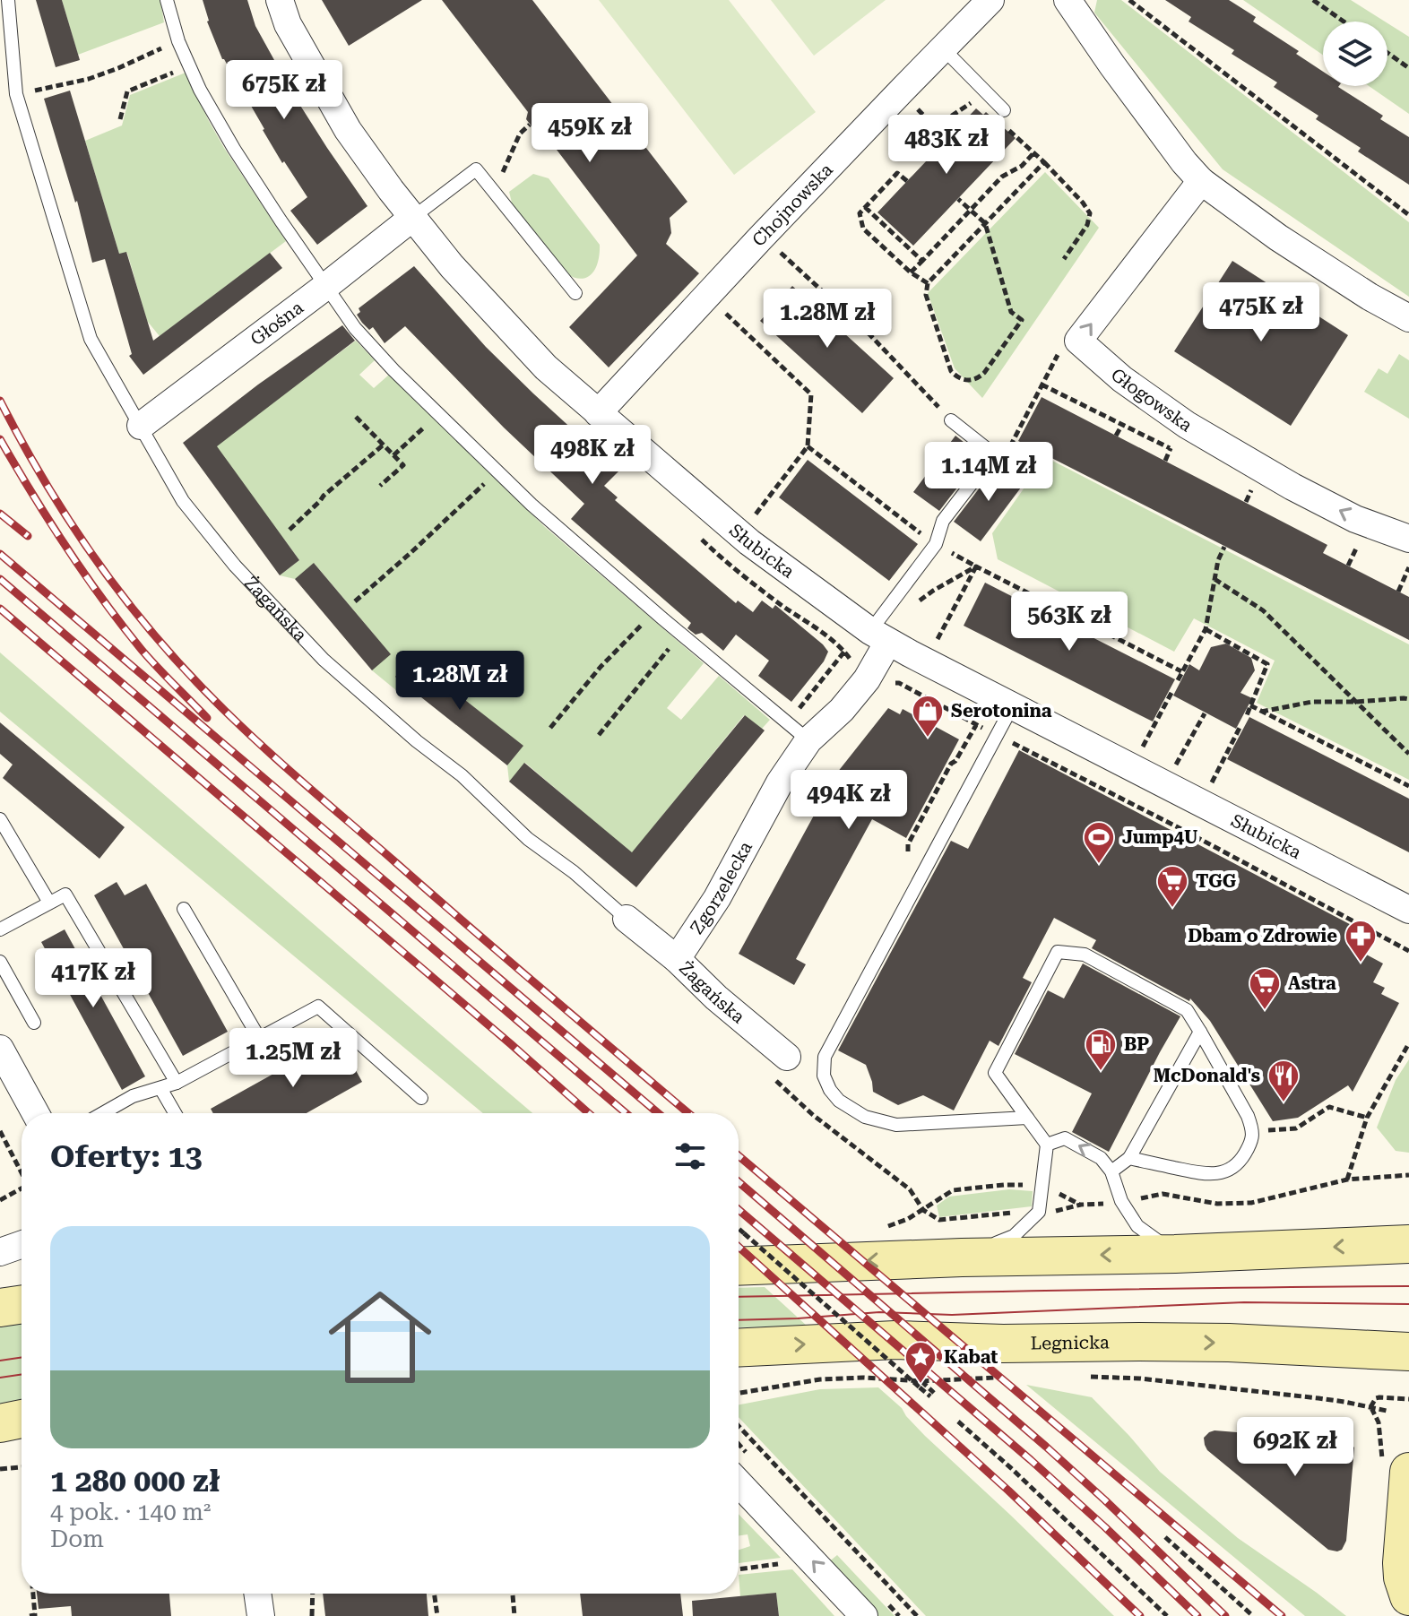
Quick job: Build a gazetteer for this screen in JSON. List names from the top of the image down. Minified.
{"streets":{"main road":["Legnicka"],"street":["Chojnowska","Głośna","Głogowska","Słubicka","Żagańska","Zgorzelecka"]},"crossings":[["Chojnowska","Słubicka"],["Głośna","Słubicka"],["Głośna","Żagańska"],["Słubicka","Zgorzelecka"],["Żagańska","Zgorzelecka"]],"places":{"shop":["Serotonina"],"sports":["Jump4U"],"supermarket":["TGG","Astra"],"pharmacy":["Dbam o Zdrowie"],"fuel station":["BP"],"restaurant":["McDonald's"],"place":["Kabat"]},"page":{"price":["675K zł","459K zł","483K zł","475K zł","1.28M zł","498K zł","1.14M zł","563K zł","1.28M zł","494K zł","417K zł","1.25M zł","692K zł"],"heading":"Oferty: 13","list":[{"name":"1 280 000 zł","note":"4 pok. · 140 m² · Dom"}]}}
